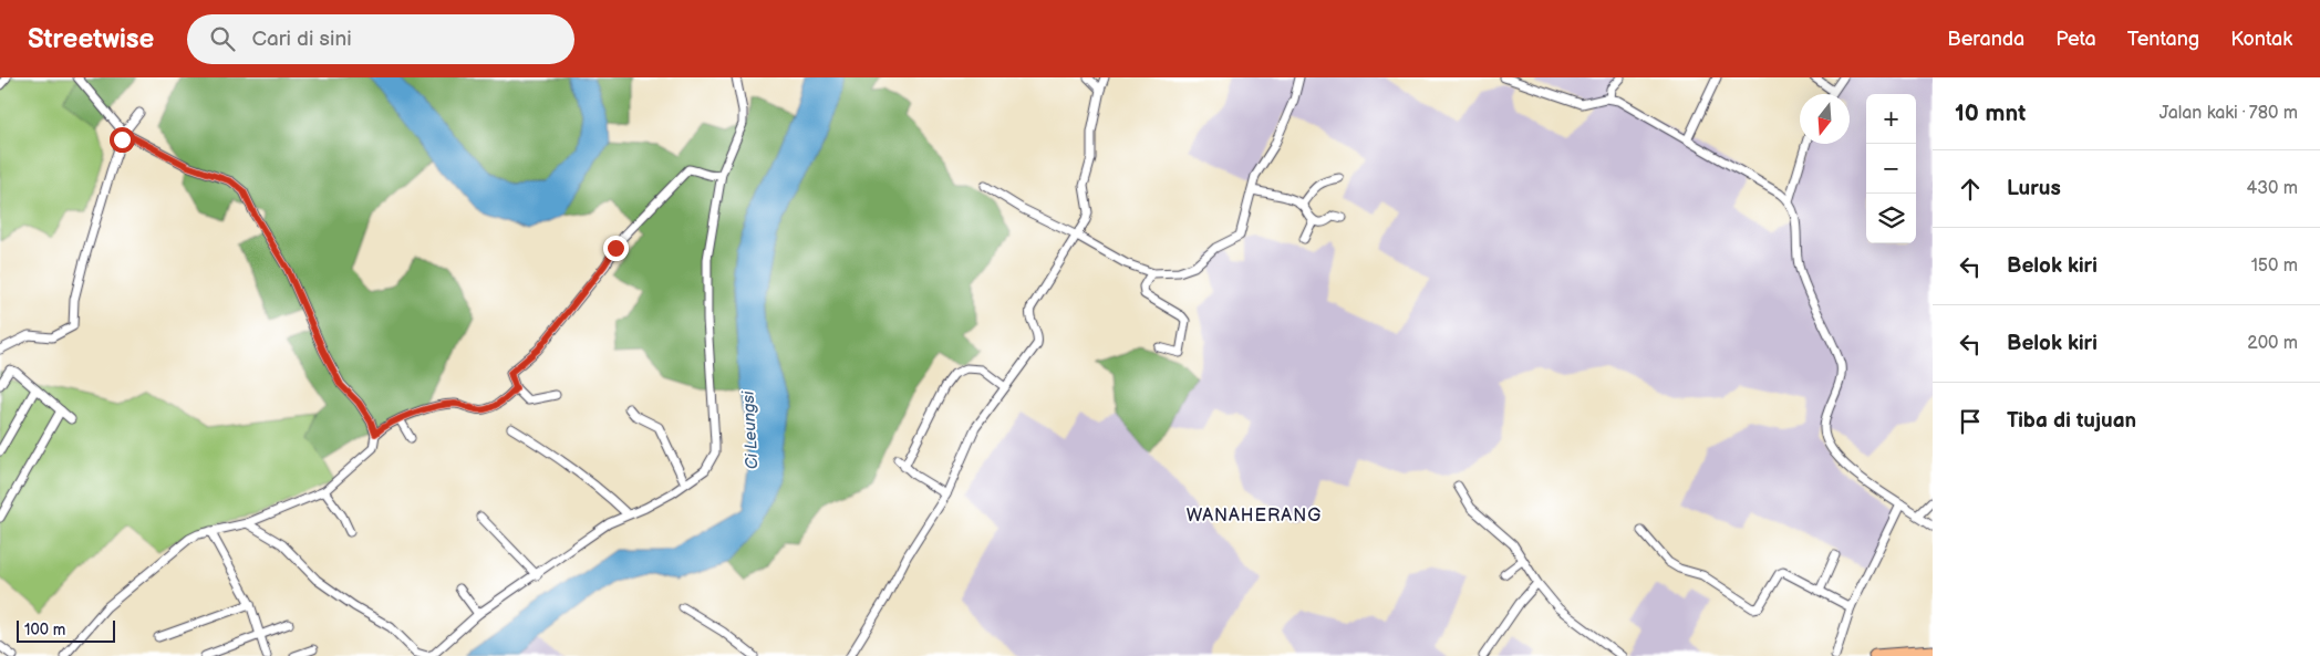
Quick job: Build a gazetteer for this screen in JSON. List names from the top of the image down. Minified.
{"districts":["WANAHERANG"],"water":["Ci Leungsi"],"scale_bar":"100 m","north":"bottom","page":{"header":"Streetwise","search":"Cari di sini","nav":["Beranda","Peta","Tentang","Kontak"],"heading":["10 mnt","Jalan kaki · 780 m"],"map_buttons":["+","−"],"list":[["Lurus","430 m"],["Belok kiri","150 m"],["Belok kiri","200 m"],"Tiba di tujuan"],"scale":"100 m"}}
